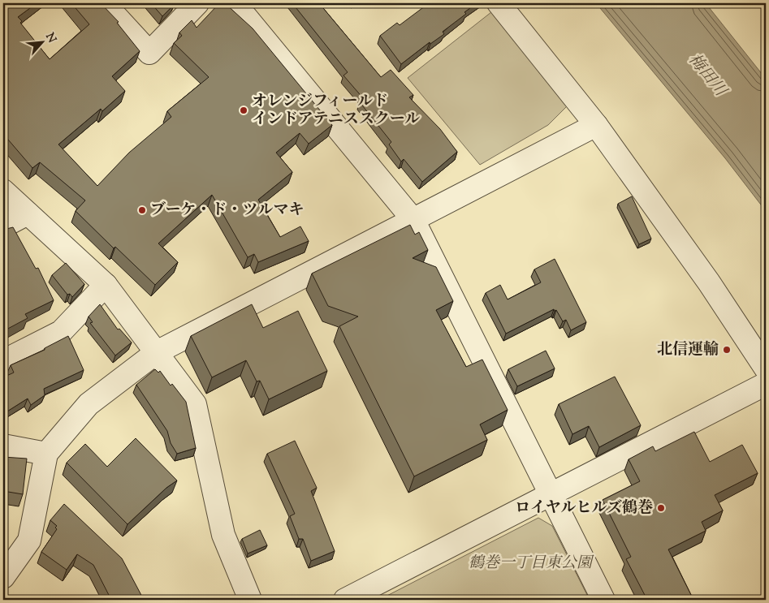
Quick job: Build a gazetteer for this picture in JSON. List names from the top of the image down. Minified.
{"water":["梅田川"],"parks":["鶴巻一丁目東公園"],"places":["オレンジフィールド インドアテニススクール","ブーケ・ド・ツルマキ","北信運輸","ロイヤルヒルズ鶴巻"],"north":"top right"}
